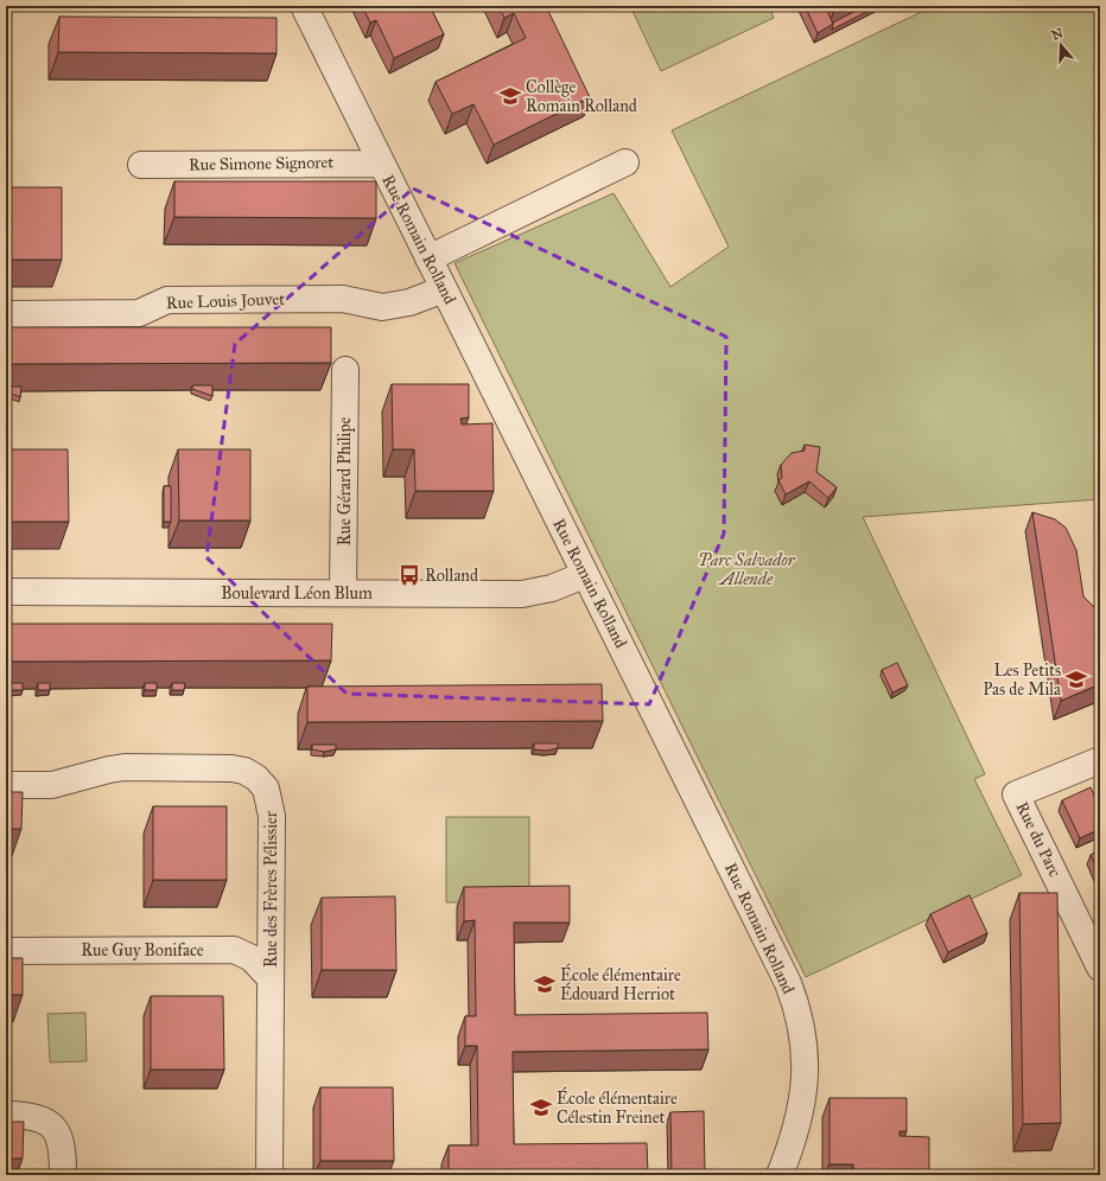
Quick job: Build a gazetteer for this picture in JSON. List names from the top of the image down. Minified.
{"streets":{"street":["Rue Simone Signoret","Rue Romain Rolland","Rue Louis Jouvet","Rue Gérard Philipe","Boulevard Léon Blum","Rue du Parc","Rue des Frères Pélissier","Rue Guy Boniface"]},"crossings":[["Rue Simone Signoret","Rue Romain Rolland"],["Rue Romain Rolland","Rue Louis Jouvet"],["Rue Romain Rolland","Boulevard Léon Blum"],["Rue Gérard Philipe","Boulevard Léon Blum"],["Rue des Frères Pélissier","Rue Guy Boniface"]],"parks":["Parc Salvador Allende"],"places":{"school or university":["Collège Romain Rolland","Les Petits Pas de Mila","École élémentaire Édouard Herriot","École élémentaire Célestin Freinet"],"bus stop":["Rolland"]},"north":"top"}
